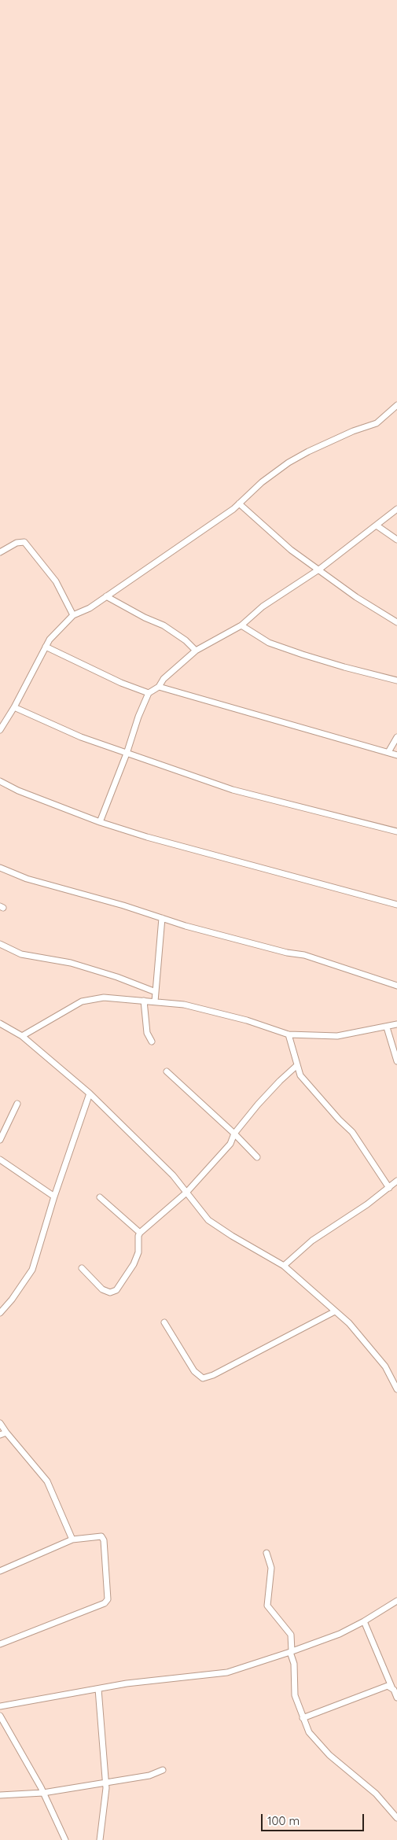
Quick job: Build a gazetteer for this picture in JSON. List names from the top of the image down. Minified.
{"scale_bar":"100 m"}
